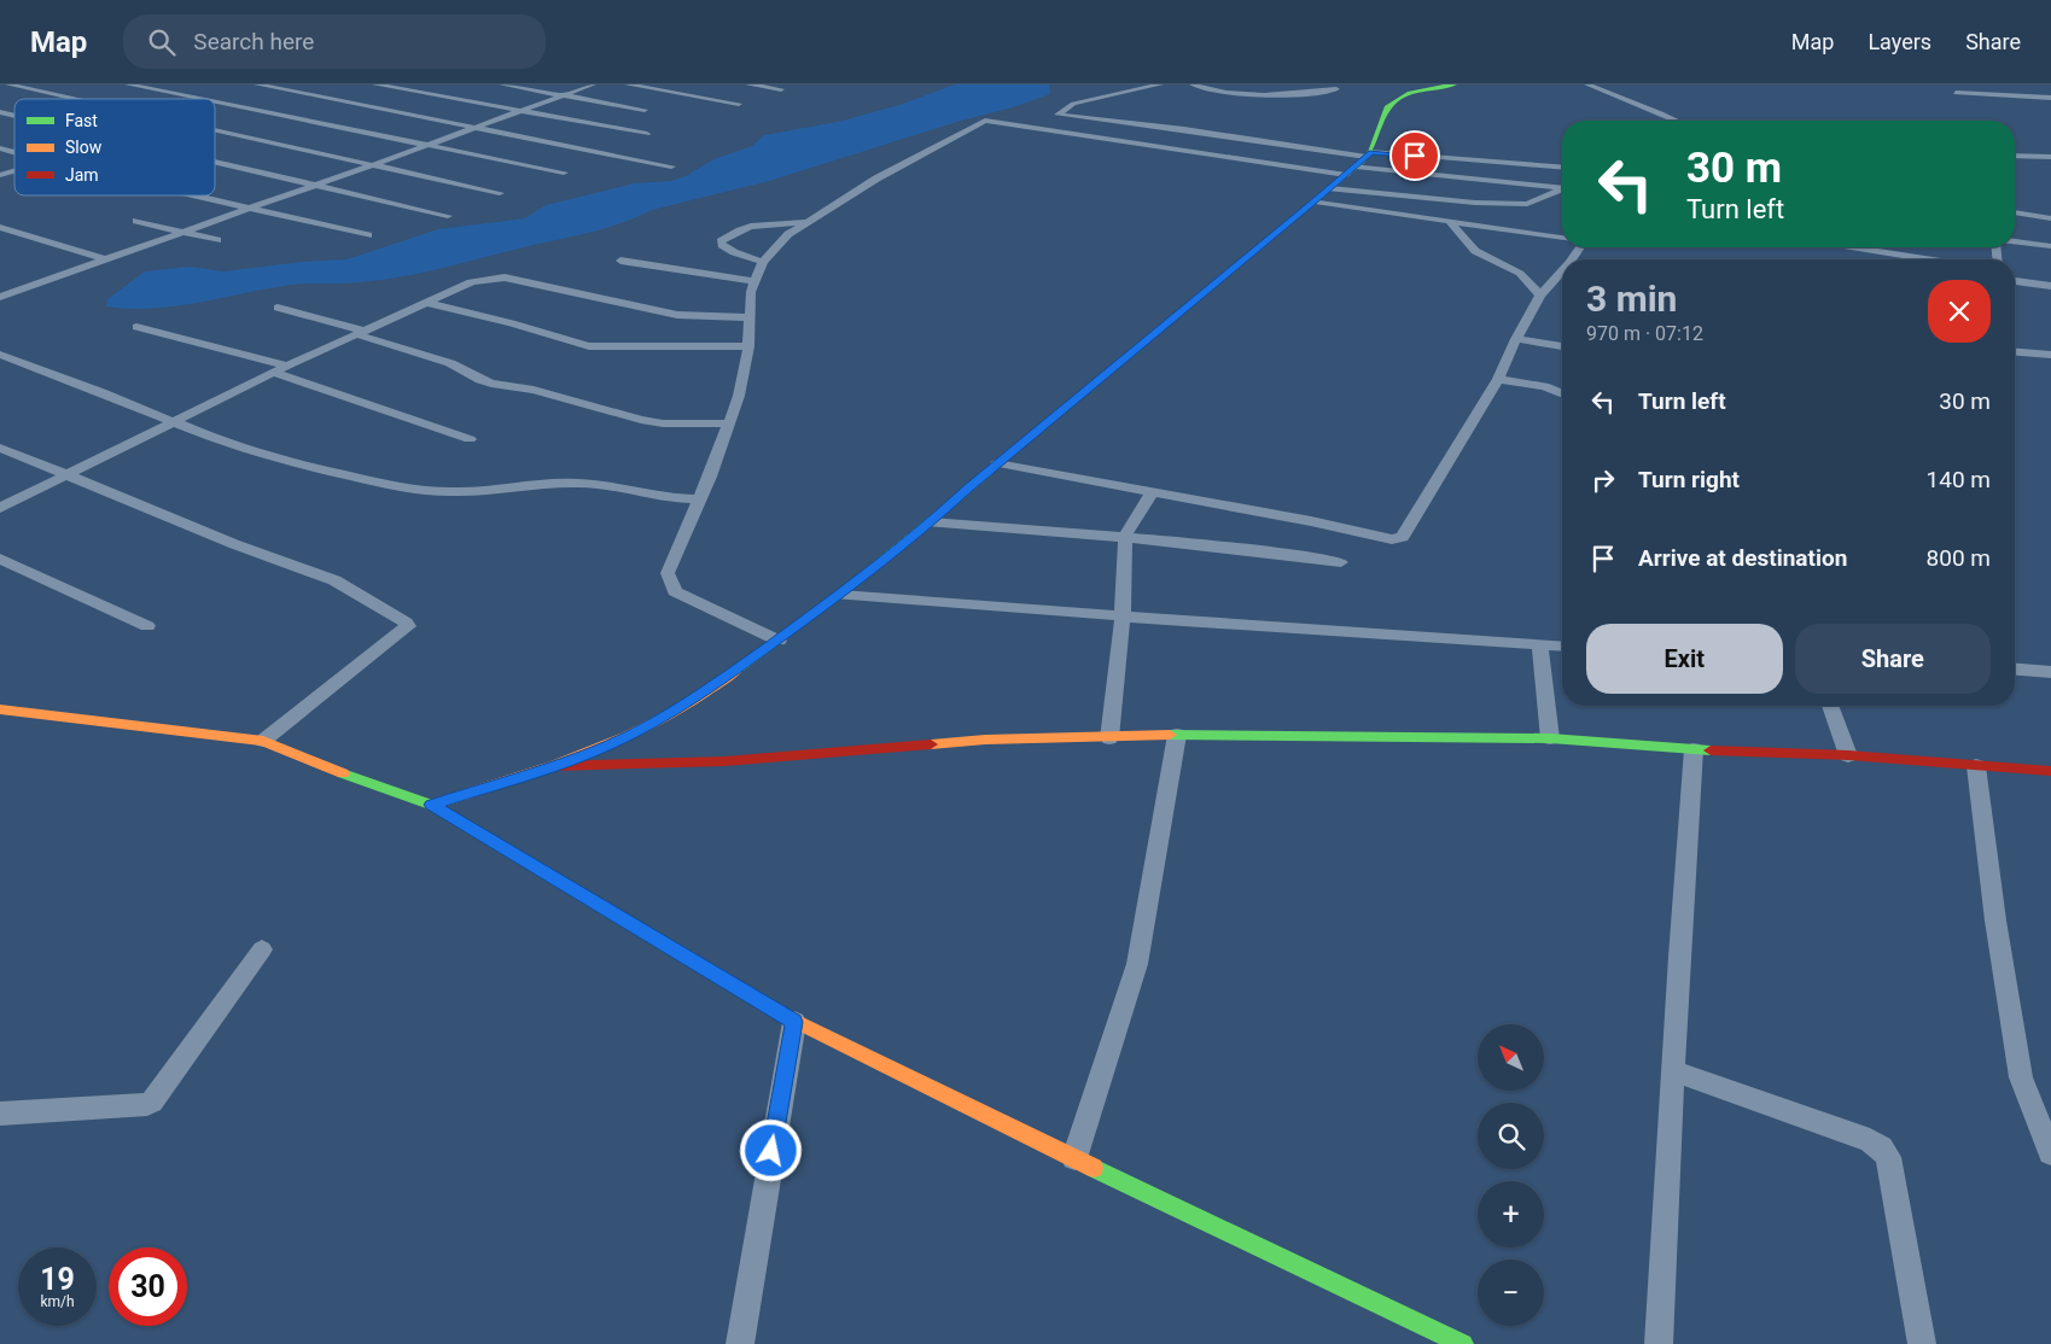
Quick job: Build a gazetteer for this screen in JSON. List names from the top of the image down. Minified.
{"legend":["Fast","Slow","Jam"],"north":"top left","page":{"header":"Map","search":"Search here","nav":["Map","Layers","Share"],"turn":["30 m","Turn left"],"heading":["3 min","970 m · 07:12"],"list":[{"name":"Turn left","value":"30 m"},{"name":"Turn right","value":"140 m"},{"name":"Arrive at destination","value":"800 m"}],"buttons":["Exit","Share"],"map_buttons":["+","−"],"speed":"19 km/h","limit":"30"}}
